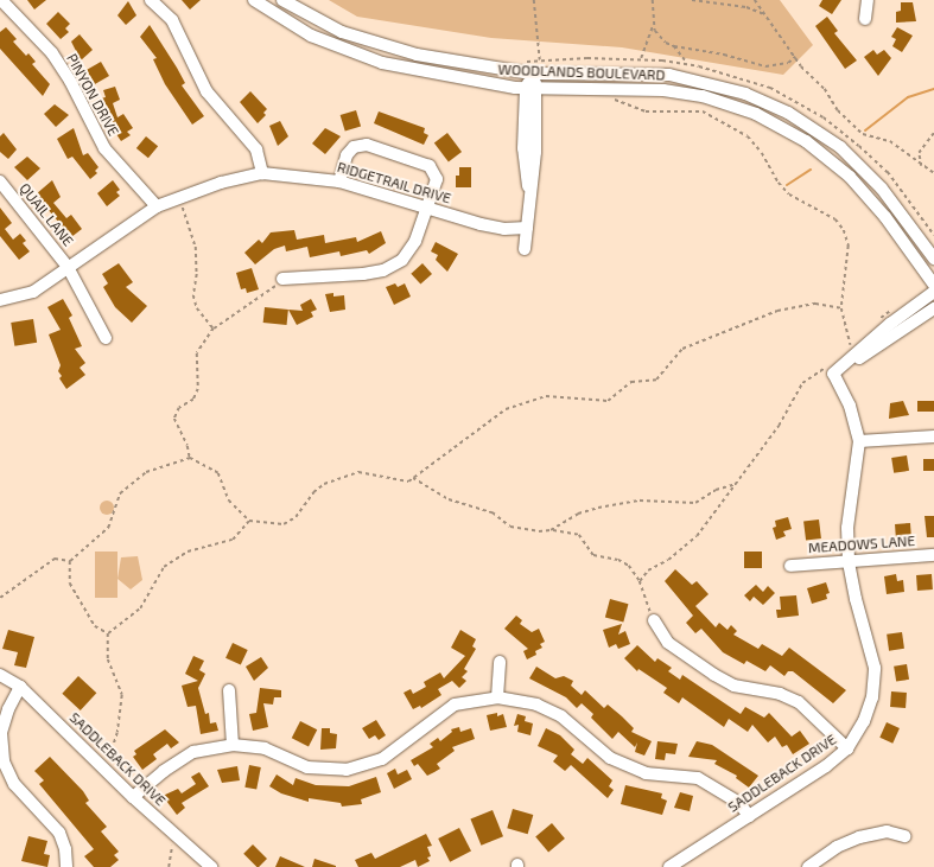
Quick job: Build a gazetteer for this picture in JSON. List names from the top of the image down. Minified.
{"streets":{"street":["WOODLANDS BOULEVARD","PINYON DRIVE","RIDGETRAIL DRIVE","QUAIL LANE","MEADOWS LANE","SADDLEBACK DRIVE"]},"crossings":[["PINYON DRIVE","RIDGETRAIL DRIVE"],["RIDGETRAIL DRIVE","QUAIL LANE"],["MEADOWS LANE","SADDLEBACK DRIVE"]]}
